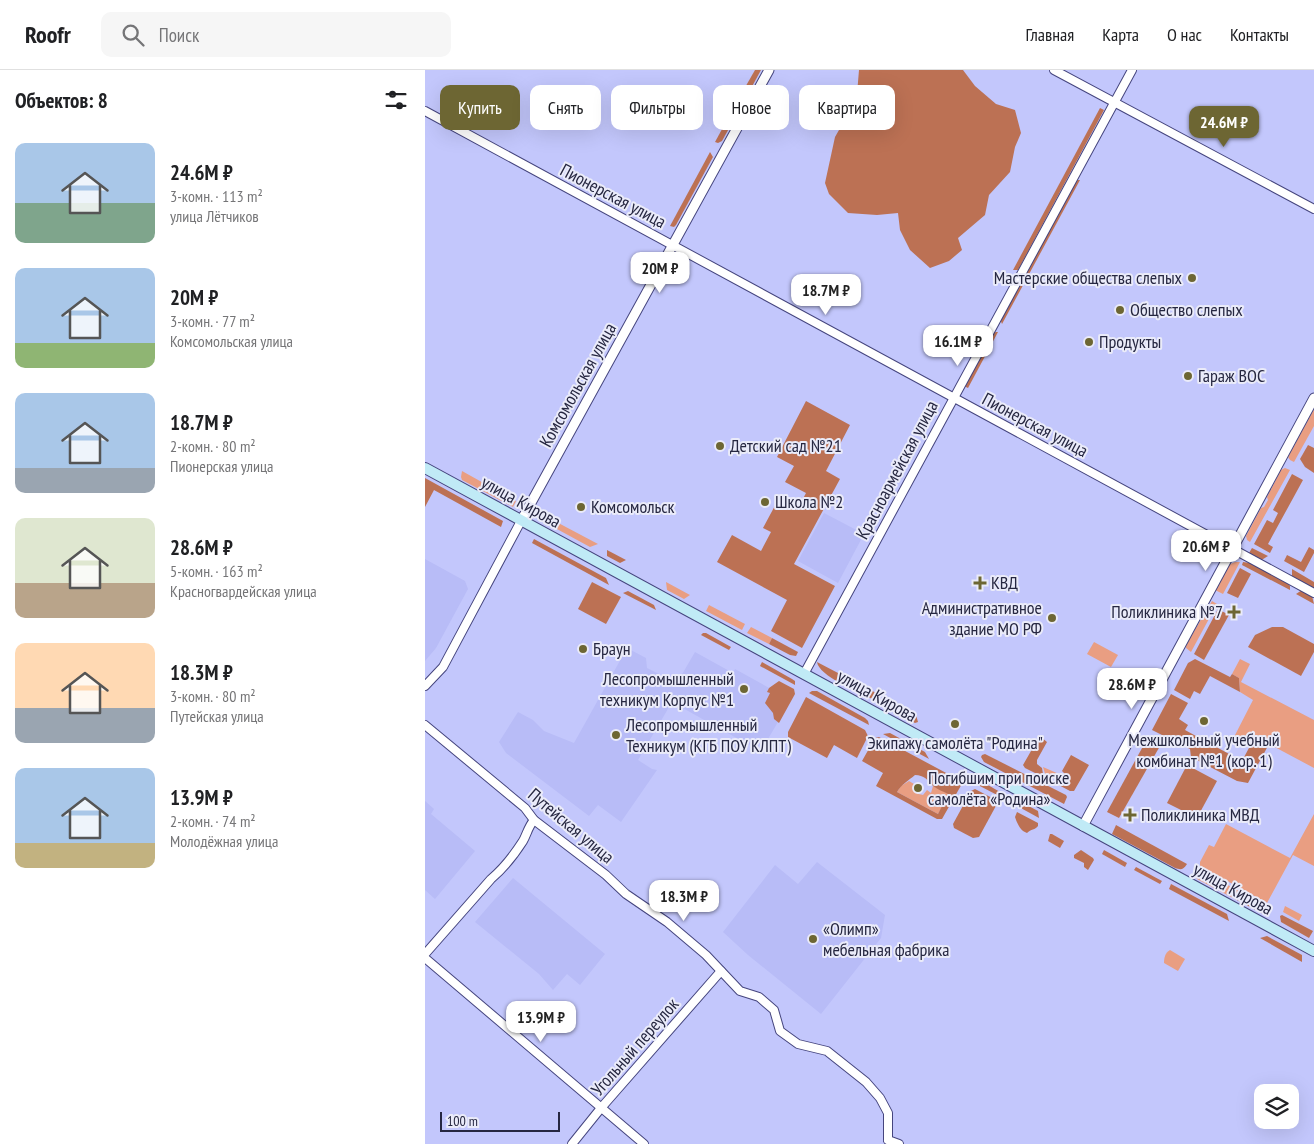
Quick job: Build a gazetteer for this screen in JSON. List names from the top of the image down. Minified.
{"streets":{"main road":["улица Кирова"],"street":["Пионерская улица","Комсомольская улица","Красноармейская улица","Путейская улица","Угольный переулок"]},"crossings":[["Пионерская улица","Комсомольская улица"],["Пионерская улица","Красноармейская улица"],["Комсомольская улица","улица Кирова"],["Красноармейская улица","улица Кирова"],["Путейская улица","Угольный переулок"]],"places":{"other":["Мастерские общества слепых","Общество слепых","Продукты","Гараж ВОС","Детский сад №21","Школа №2","Комсомольск","Административное здание МО РФ","Браун","Лесопромышленный техникум Корпус №1","Межшкольный учебный комбинат №1 (кор. 1)","Экипажу самолёта \"Родина\"","Лесопромышленный Техникум (КГБ ПОУ КЛПТ)","Погибшим при поиске самолёта «Родина»","«Олимп» мебельная фабрика"],"health":["КВД","Поликлиника №7","Поликлиника МВД"]},"scale_bar":"100 m","page":{"header":"Roofr","search":"Поиск","nav":["Главная","Карта","О нас","Контакты"],"heading":"Объектов: 8","chip":["Купить","Снять","Фильтры","Новое","Квартира"],"price":["24.6M ₽","20M ₽","18.7M ₽","16.1M ₽","20.6M ₽","28.6M ₽","18.3M ₽","13.9M ₽"],"list":[{"name":"24.6M ₽","note":"3-комн. · 113 m² · улица Лётчиков"},{"name":"20M ₽","note":"3-комн. · 77 m² · Комсомольская улица"},{"name":"18.7M ₽","note":"2-комн. · 80 m² · Пионерская улица"},{"name":"28.6M ₽","note":"5-комн. · 163 m² · Красногвардейская улица"},{"name":"18.3M ₽","note":"3-комн. · 80 m² · Путейская улица"},{"name":"13.9M ₽","note":"2-комн. · 74 m² · Молодёжная улица"}],"scale":"100 m"}}
